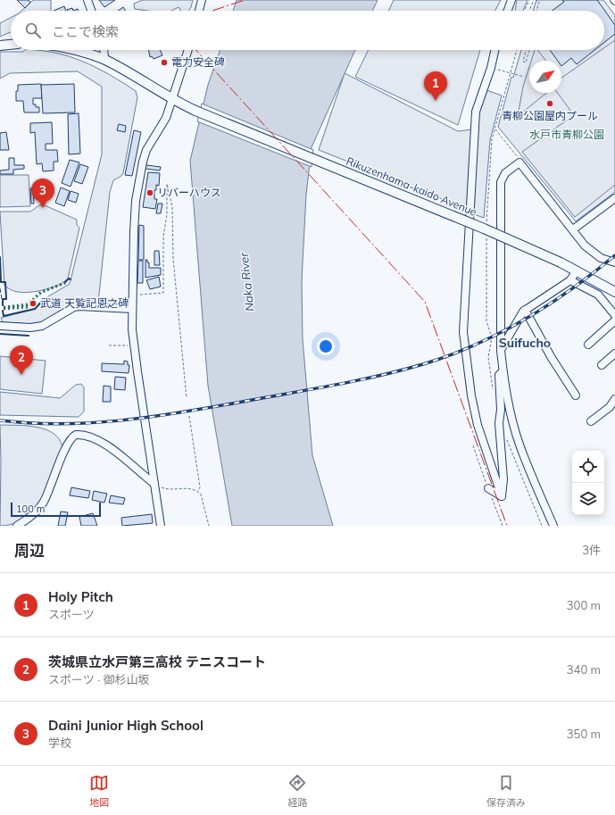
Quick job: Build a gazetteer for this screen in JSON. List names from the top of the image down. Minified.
{"streets":{"main road":["Rikuzenhama-kaido Avenue"]},"districts":["Suifucho"],"water":["Naka River"],"parks":["水戸市青柳公園"],"places":["電力安全碑","青柳公園屋内プール","リバーハウス","武道 天覧記恩之碑"],"scale_bar":"100 m","north":"top right","page":{"search":"ここで検索","pins":["1","3","2"],"scale":"100 m","heading":["周辺","3件"],"list":[{"mark":"1","name":"Holy Pitch","note":"スポーツ","value":"300 m"},{"mark":"2","name":"茨城県立水戸第三高校 テニスコート","note":"スポーツ · 御杉山坂","value":"340 m"},{"mark":"3","name":"Daini Junior High School","note":"学校","value":"350 m"}],"nav":["地図","経路","保存済み"]}}
